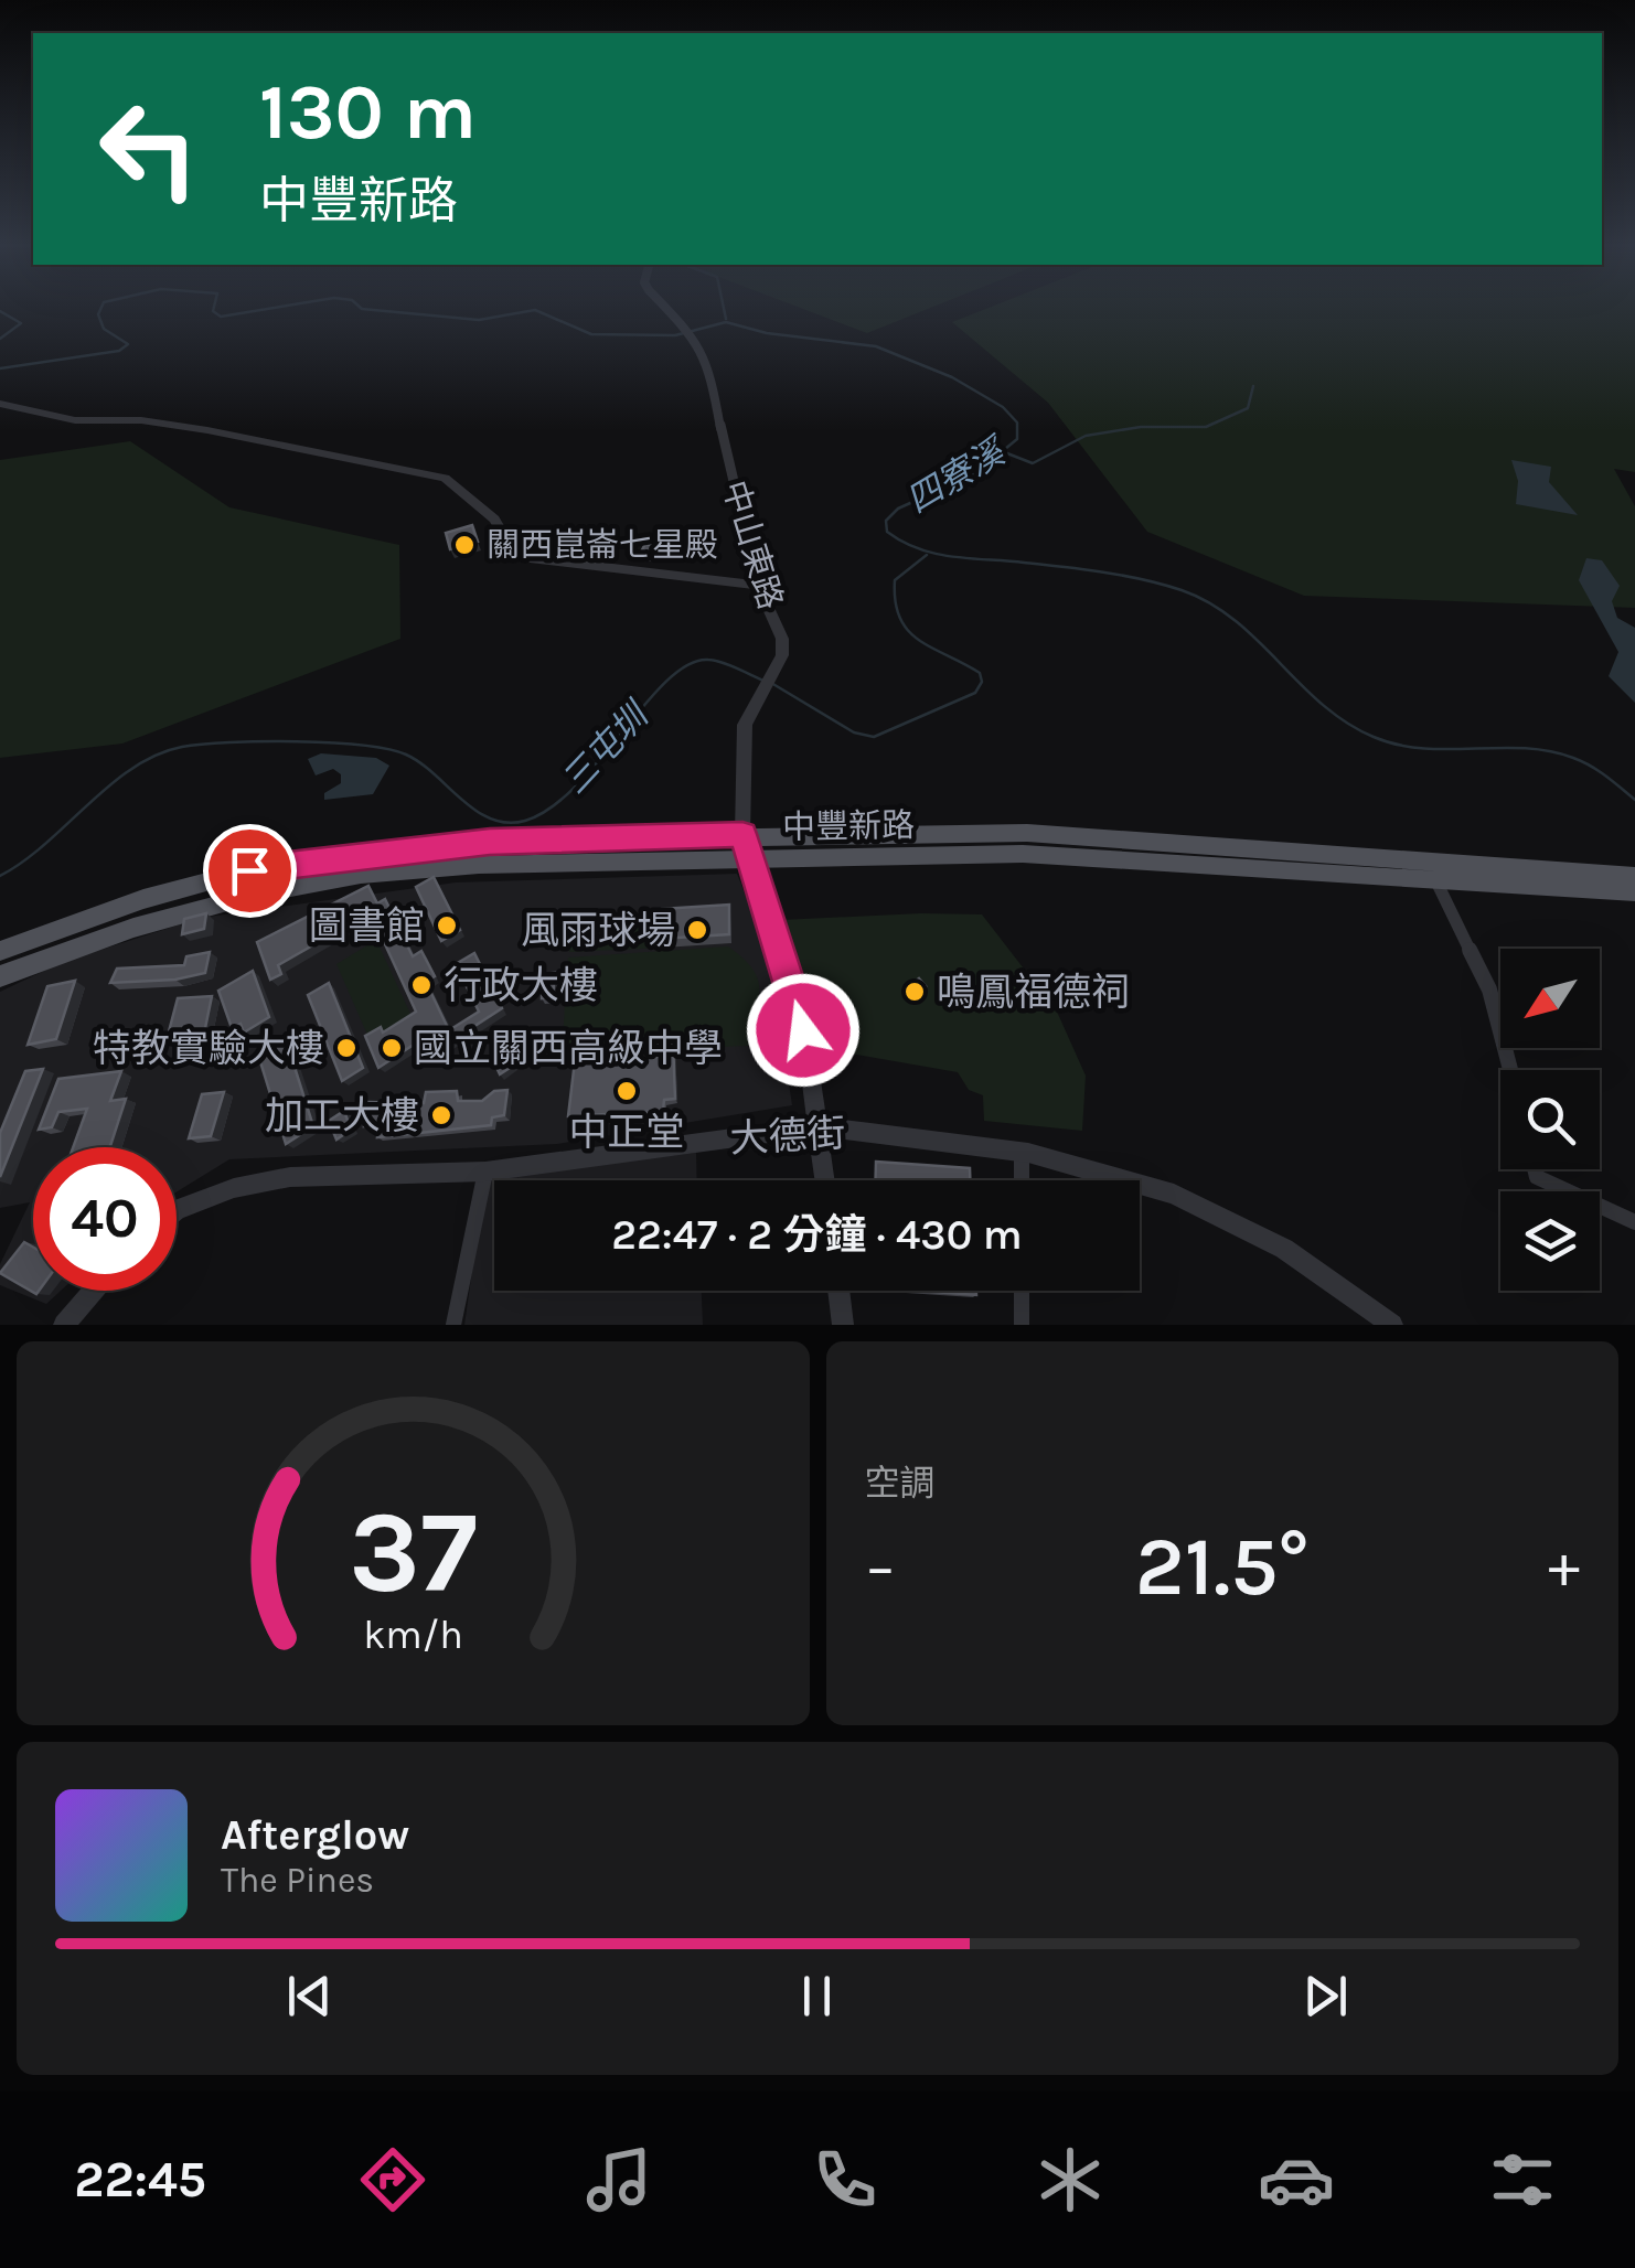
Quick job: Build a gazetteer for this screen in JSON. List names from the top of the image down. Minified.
{"streets":{"main road":["中豐新路"],"street":["中山東路","大德街"]},"crossings":[["中山東路","中豐新路"]],"water":["四寮溪","三屯圳"],"places":["關西崑崙七星殿","圖書館","風雨球場","行政大樓","鳴鳳福德祠","特教實驗大樓","國立關西高級中學","中正堂","加工大樓"],"north":"bottom left","page":{"turn":["130 m","中豐新路"],"limit":"40","trip":"22:47 · 2 分鐘 · 430 m","tile":"空調","heat":["−","21.5°","+"],"song":["Afterglow","The Pines"],"tabs":"22:45","gauge":["37","km/h"]}}
